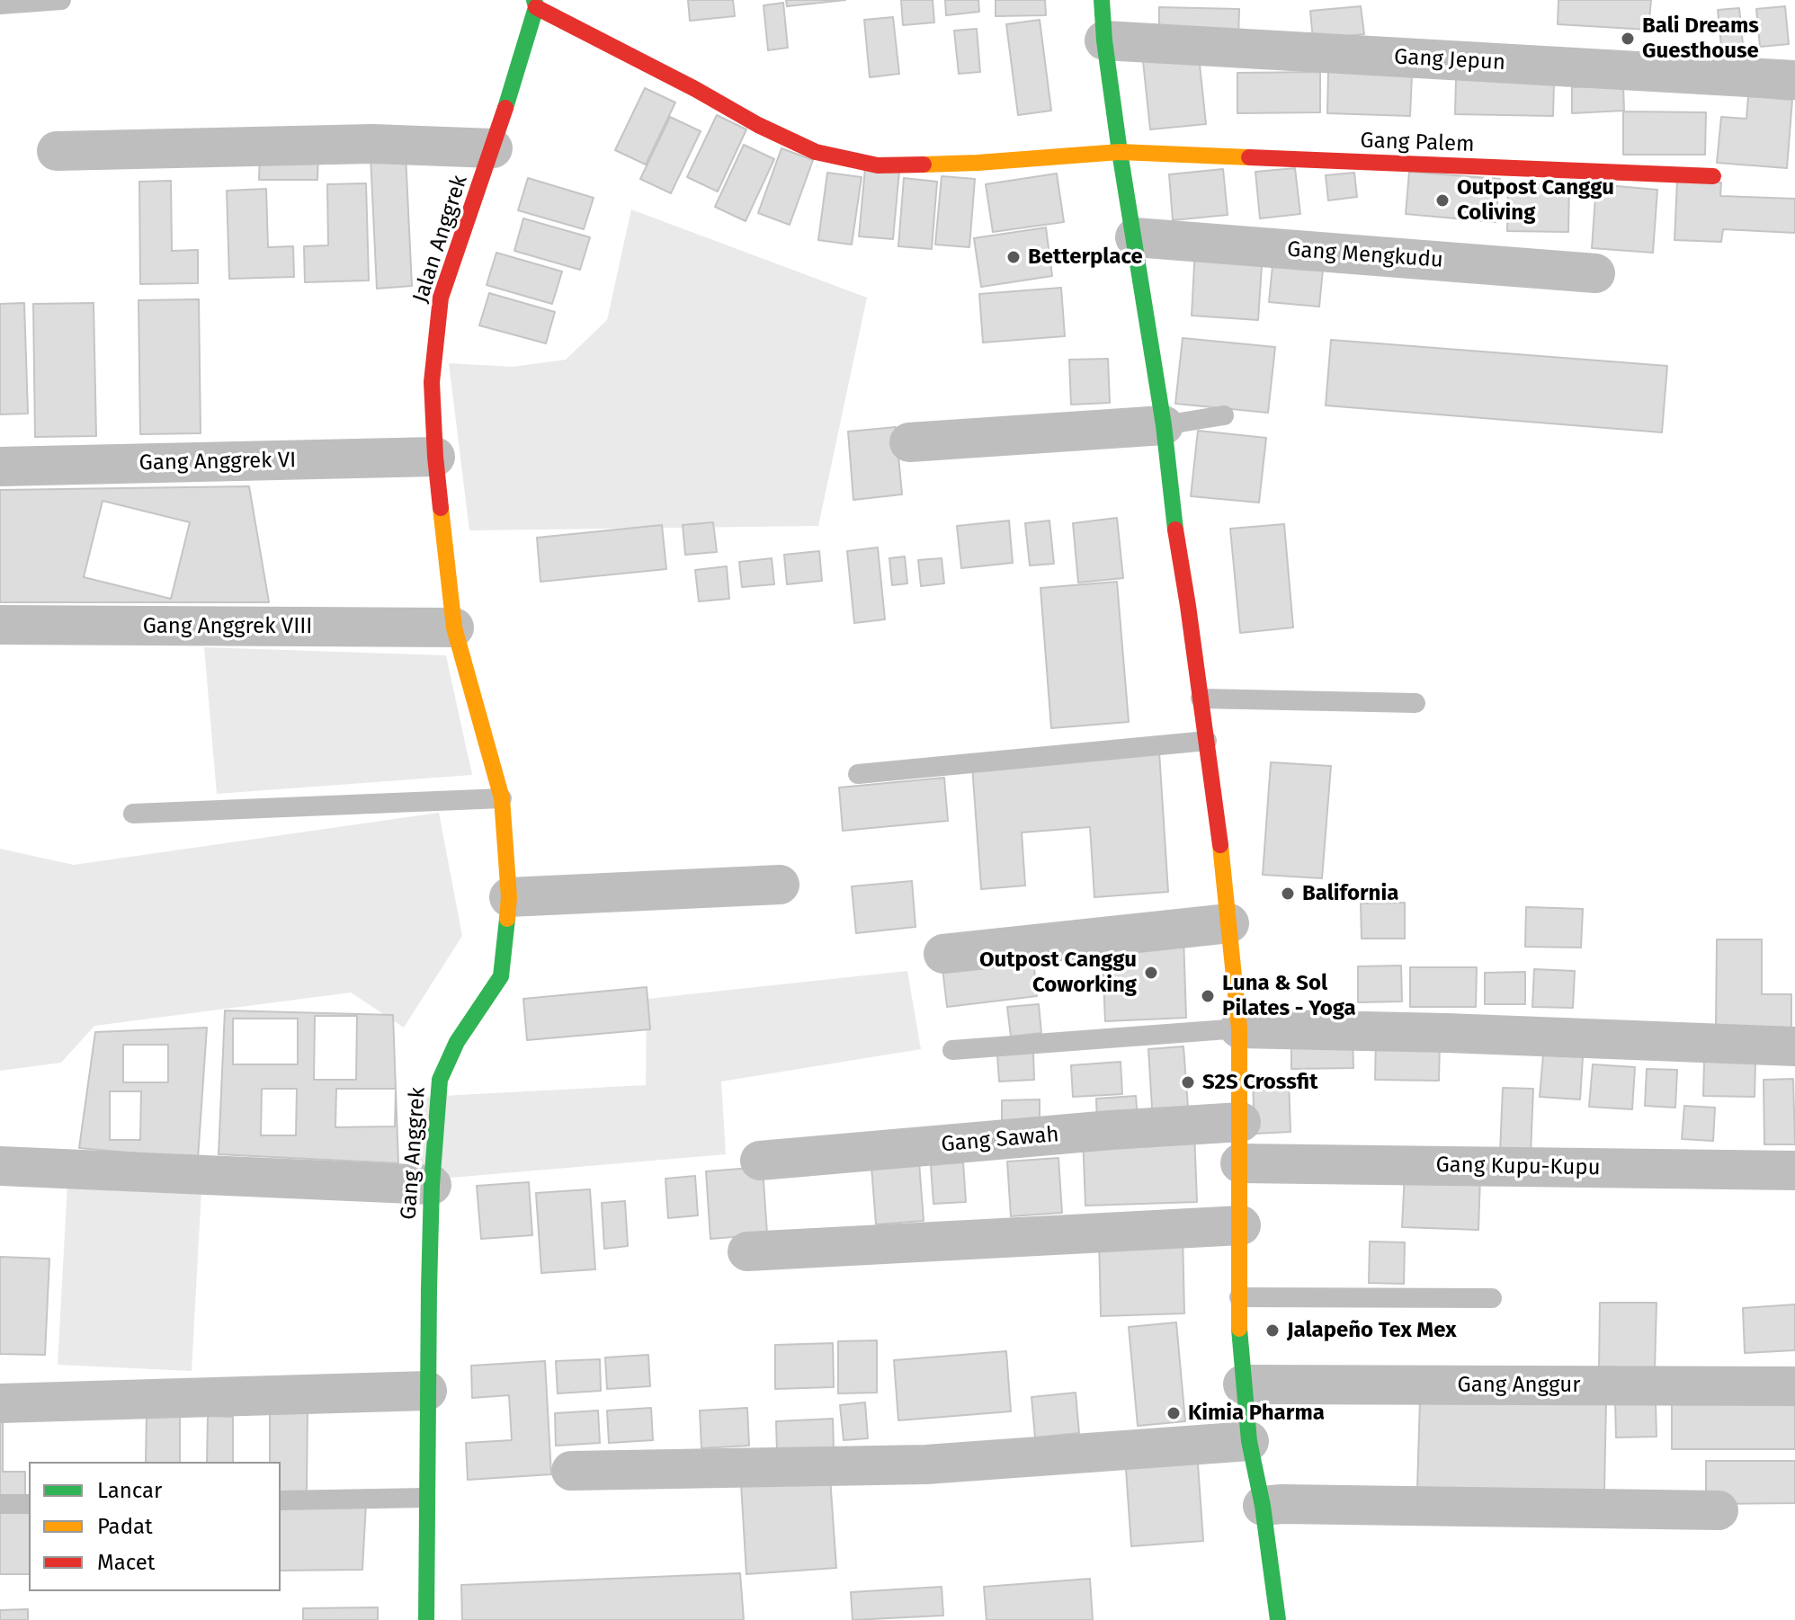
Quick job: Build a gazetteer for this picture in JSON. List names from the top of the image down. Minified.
{"streets":{"street":["Gang Jepun","Gang Palem","Jalan Anggrek","Gang Mengkudu","Gang Anggrek VI","Gang Anggrek VIII","Gang Sawah","Gang Anggrek","Gang Kupu-Kupu","Gang Anggur"]},"crossings":[["Gang Palem","Jalan Anggrek"],["Jalan Anggrek","Gang Anggrek VI"],["Jalan Anggrek","Gang Anggrek VIII"],["Jalan Anggrek","Gang Anggrek"],["Gang Anggrek VIII","Gang Anggrek"]],"places":["Bali Dreams Guesthouse","Outpost Canggu Coliving","Betterplace","Balifornia","Outpost Canggu Coworking","Luna & Sol Pilates - Yoga","S2S Crossfit","Jalapeño Tex Mex","Kimia Pharma"],"legend":["Lancar","Padat","Macet"]}
